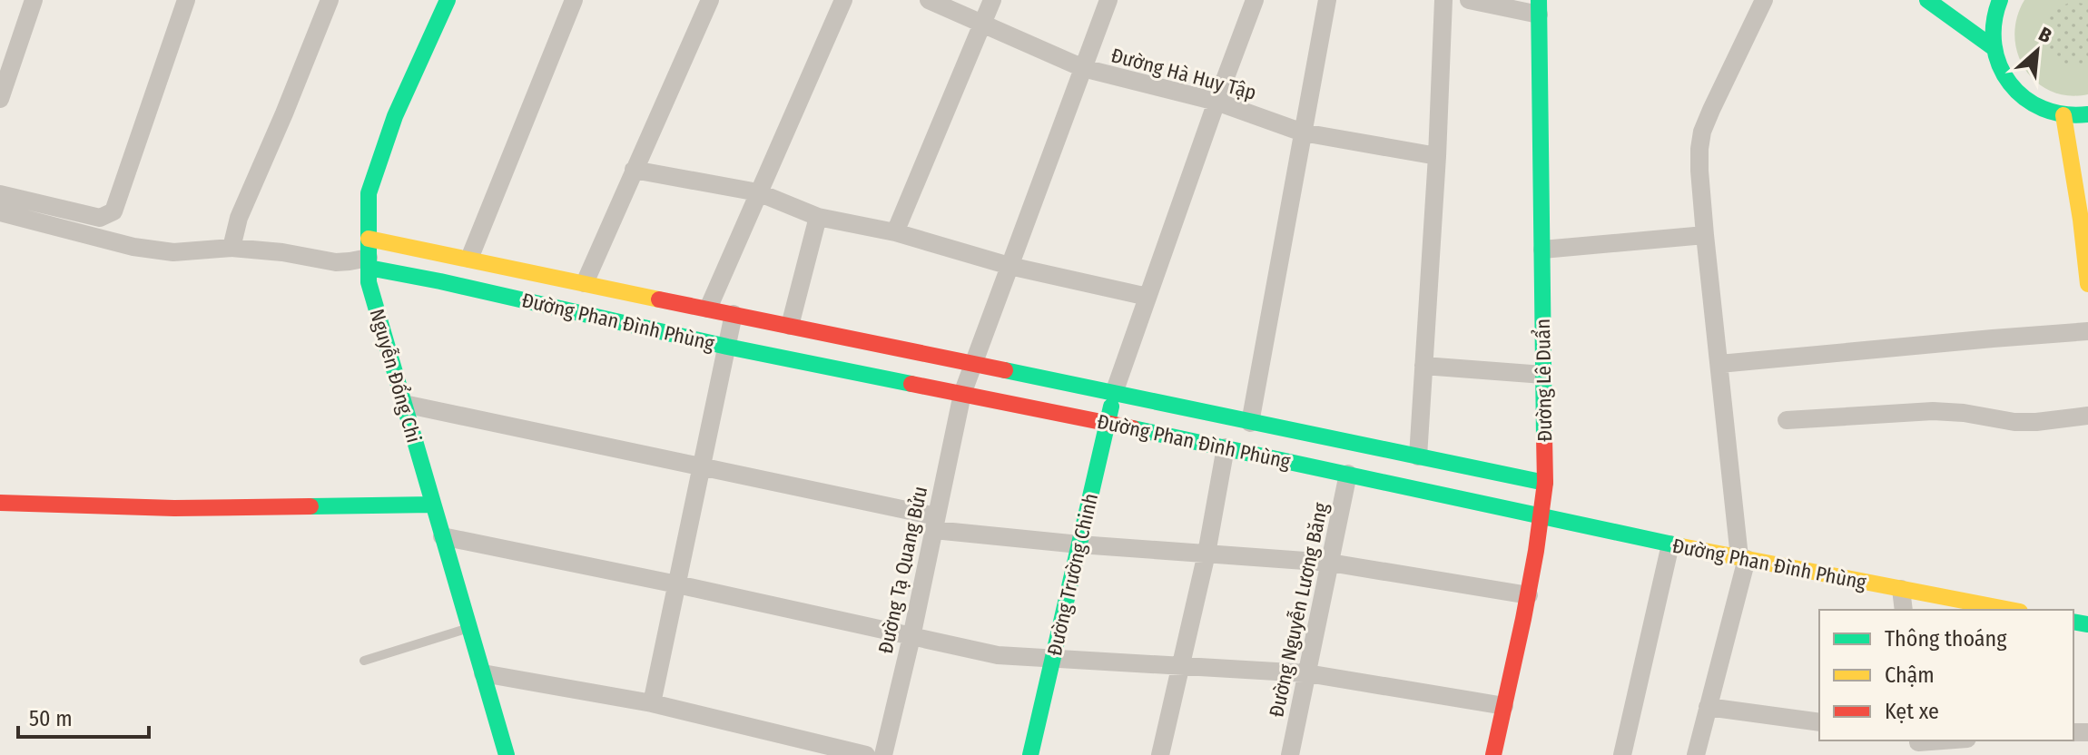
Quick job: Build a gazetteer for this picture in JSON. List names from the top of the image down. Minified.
{"streets":{"main road":["Đường Phan Đình Phùng","Nguyễn Đổng Chi","Đường Lê Duẩn","Đường Trường Chinh"],"street":["Đường Hà Huy Tập","Đường Tạ Quang Bửu","Đường Nguyễn Lương Băng"]},"crossings":[["Đường Hà Huy Tập","Đường Tạ Quang Bửu"],["Đường Phan Đình Phùng","Nguyễn Đổng Chi"],["Đường Phan Đình Phùng","Đường Lê Duẩn"],["Đường Phan Đình Phùng","Đường Tạ Quang Bửu"],["Đường Phan Đình Phùng","Đường Trường Chinh"],["Đường Phan Đình Phùng","Đường Nguyễn Lương Băng"]],"legend":["Thông thoáng","Chậm","Kẹt xe"],"scale_bar":"50 m","north":"top right"}
